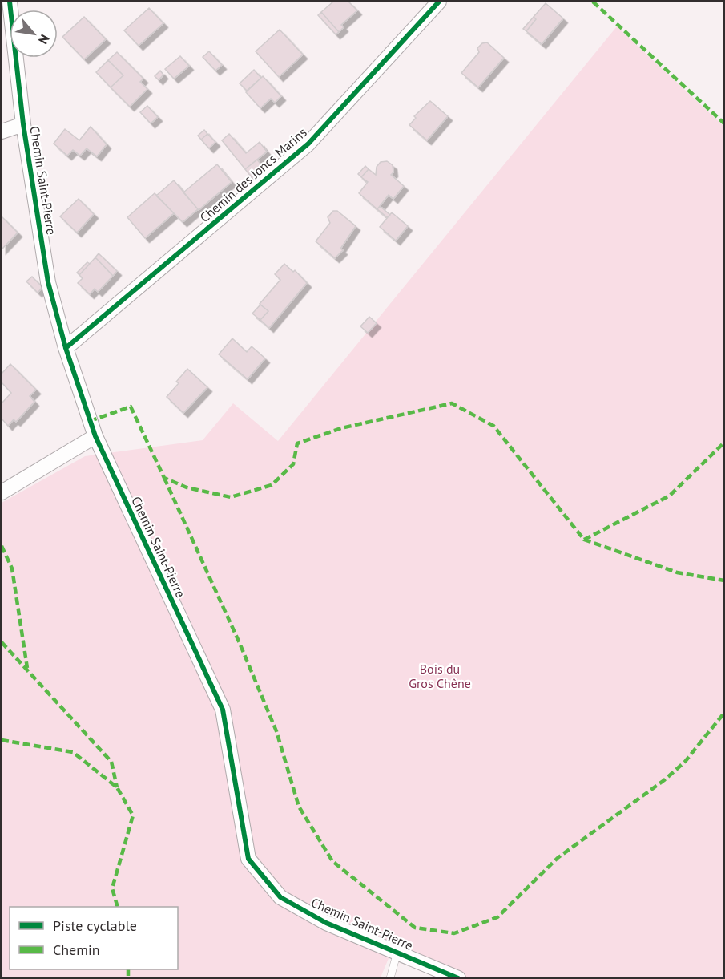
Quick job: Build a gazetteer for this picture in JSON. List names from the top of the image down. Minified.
{"streets":{"street":["Chemin des Joncs Marins","Chemin Saint-Pierre"]},"crossings":[["Chemin des Joncs Marins","Chemin Saint-Pierre"]],"parks":["Bois du Gros Chêne"],"legend":["Piste cyclable","Chemin"],"north":"bottom right"}
